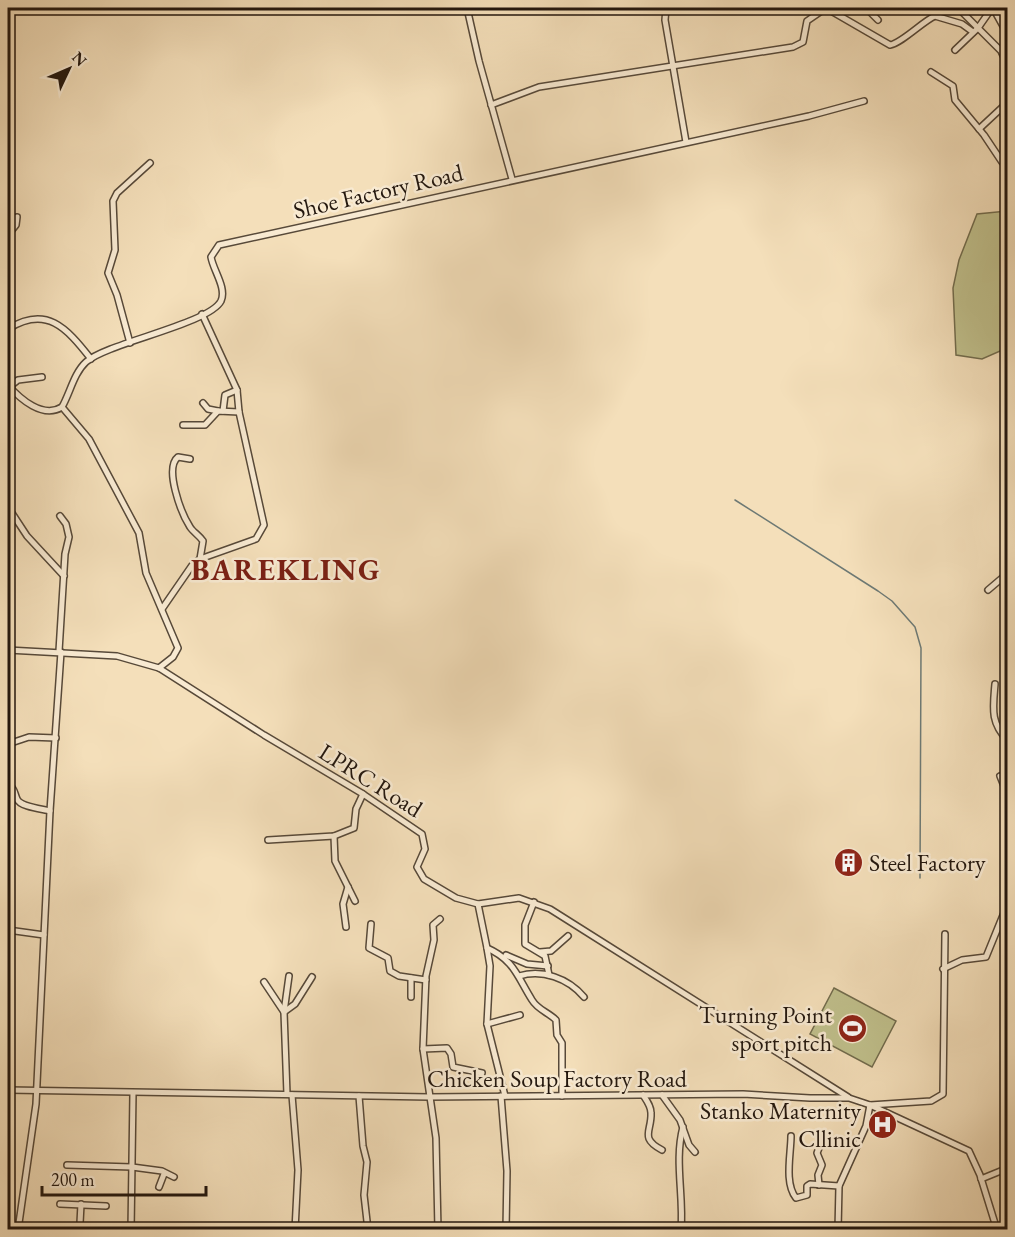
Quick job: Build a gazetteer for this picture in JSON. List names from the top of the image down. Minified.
{"streets":{"street":["Shoe Factory Road","LPRC Road","Chicken Soup Factory Road"]},"crossings":[["LPRC Road","Chicken Soup Factory Road"]],"districts":["BAREKLING"],"places":{"building":["Steel Factory"],"sports":["Turning Point sport pitch"],"hospital":["Stanko Maternity Cllinic"]},"scale_bar":"200 m","north":"top right"}
